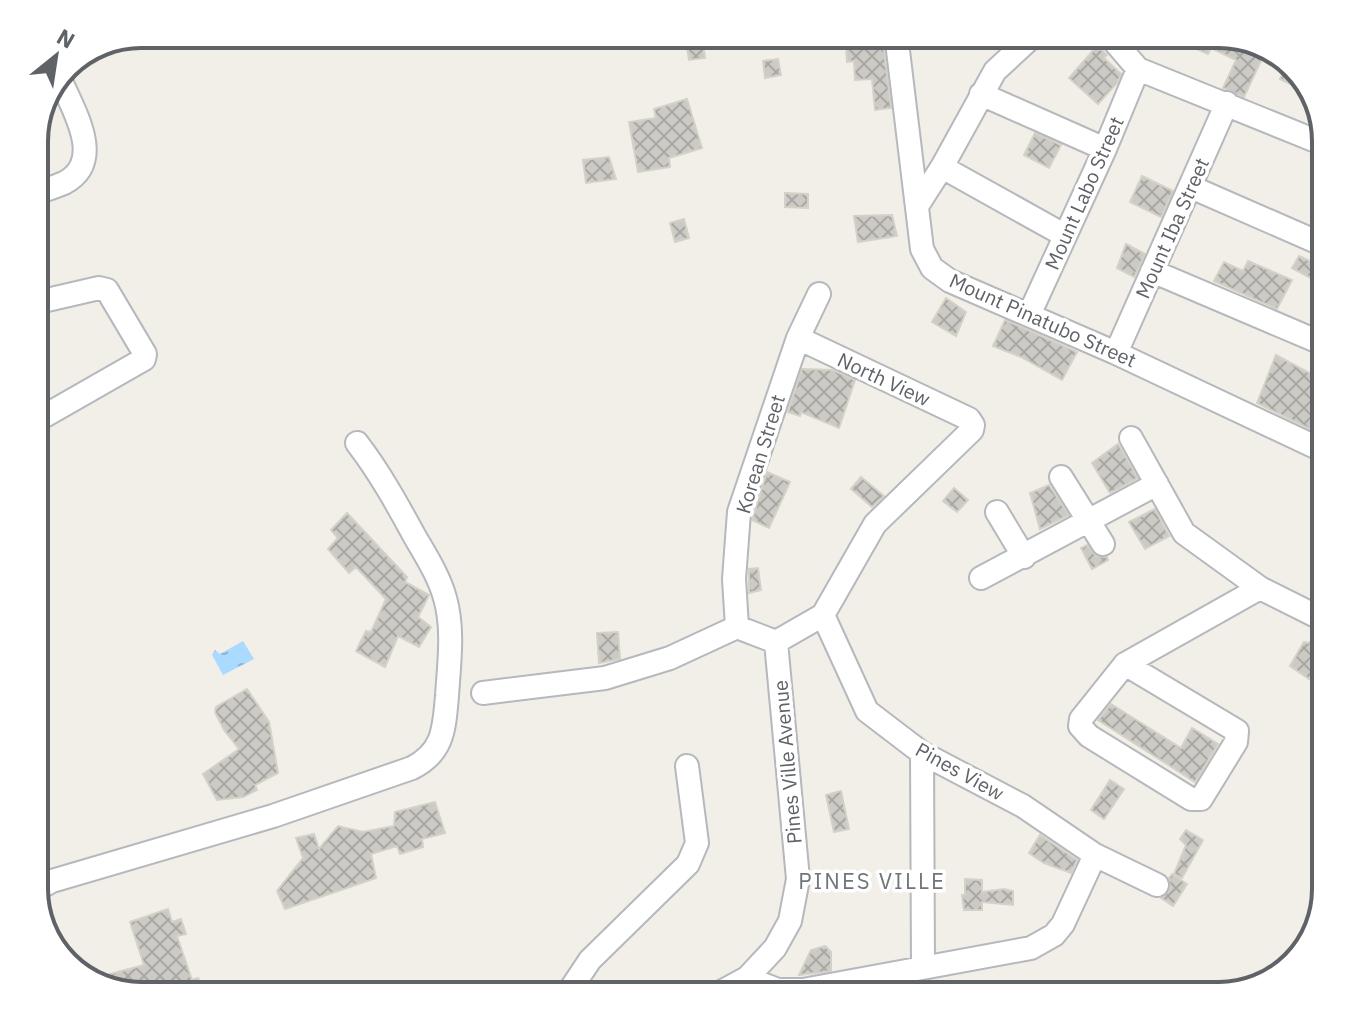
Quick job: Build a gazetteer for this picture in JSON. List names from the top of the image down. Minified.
{"streets":{"street":["Mount Labo Street","Mount Iba Street","Mount Pinatubo Street","North View","Korean Street","Pines Ville Avenue","Pines View"]},"crossings":[["Mount Labo Street","Mount Pinatubo Street"],["Mount Iba Street","Mount Pinatubo Street"],["North View","Korean Street"],["North View","Pines View"]],"districts":["PINES VILLE"],"north":"top right"}
